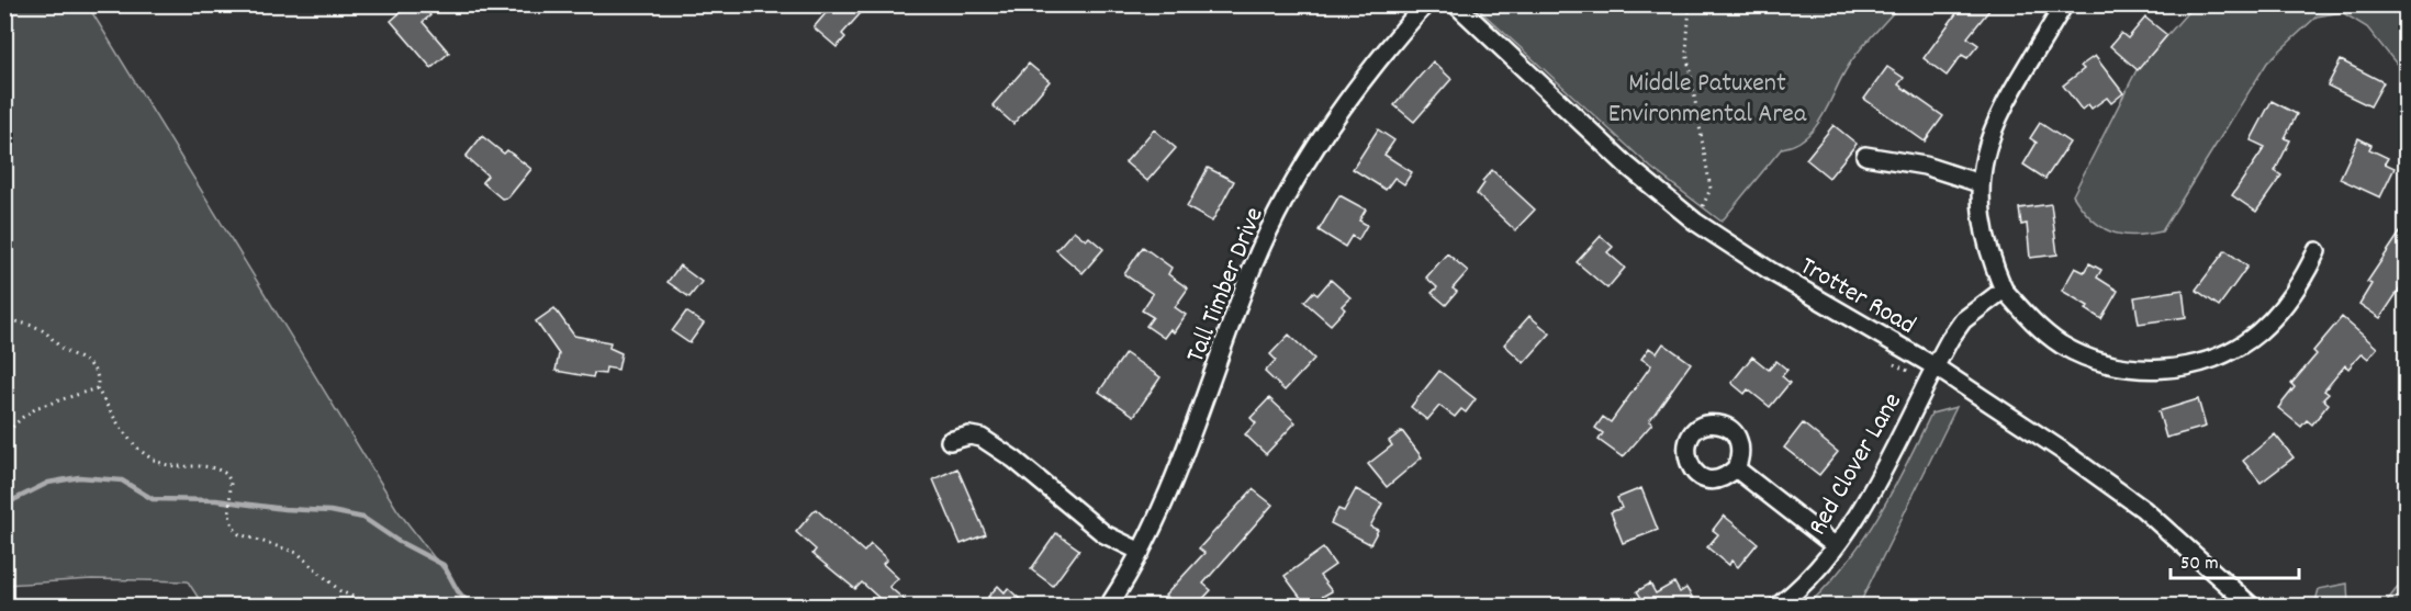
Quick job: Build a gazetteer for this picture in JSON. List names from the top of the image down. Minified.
{"streets":{"street":["Tall Timber Drive","Trotter Road","Red Clover Lane"]},"crossings":[["Trotter Road","Red Clover Lane"]],"parks":["Middle Patuxent Environmental Area"],"scale_bar":"50 m"}
